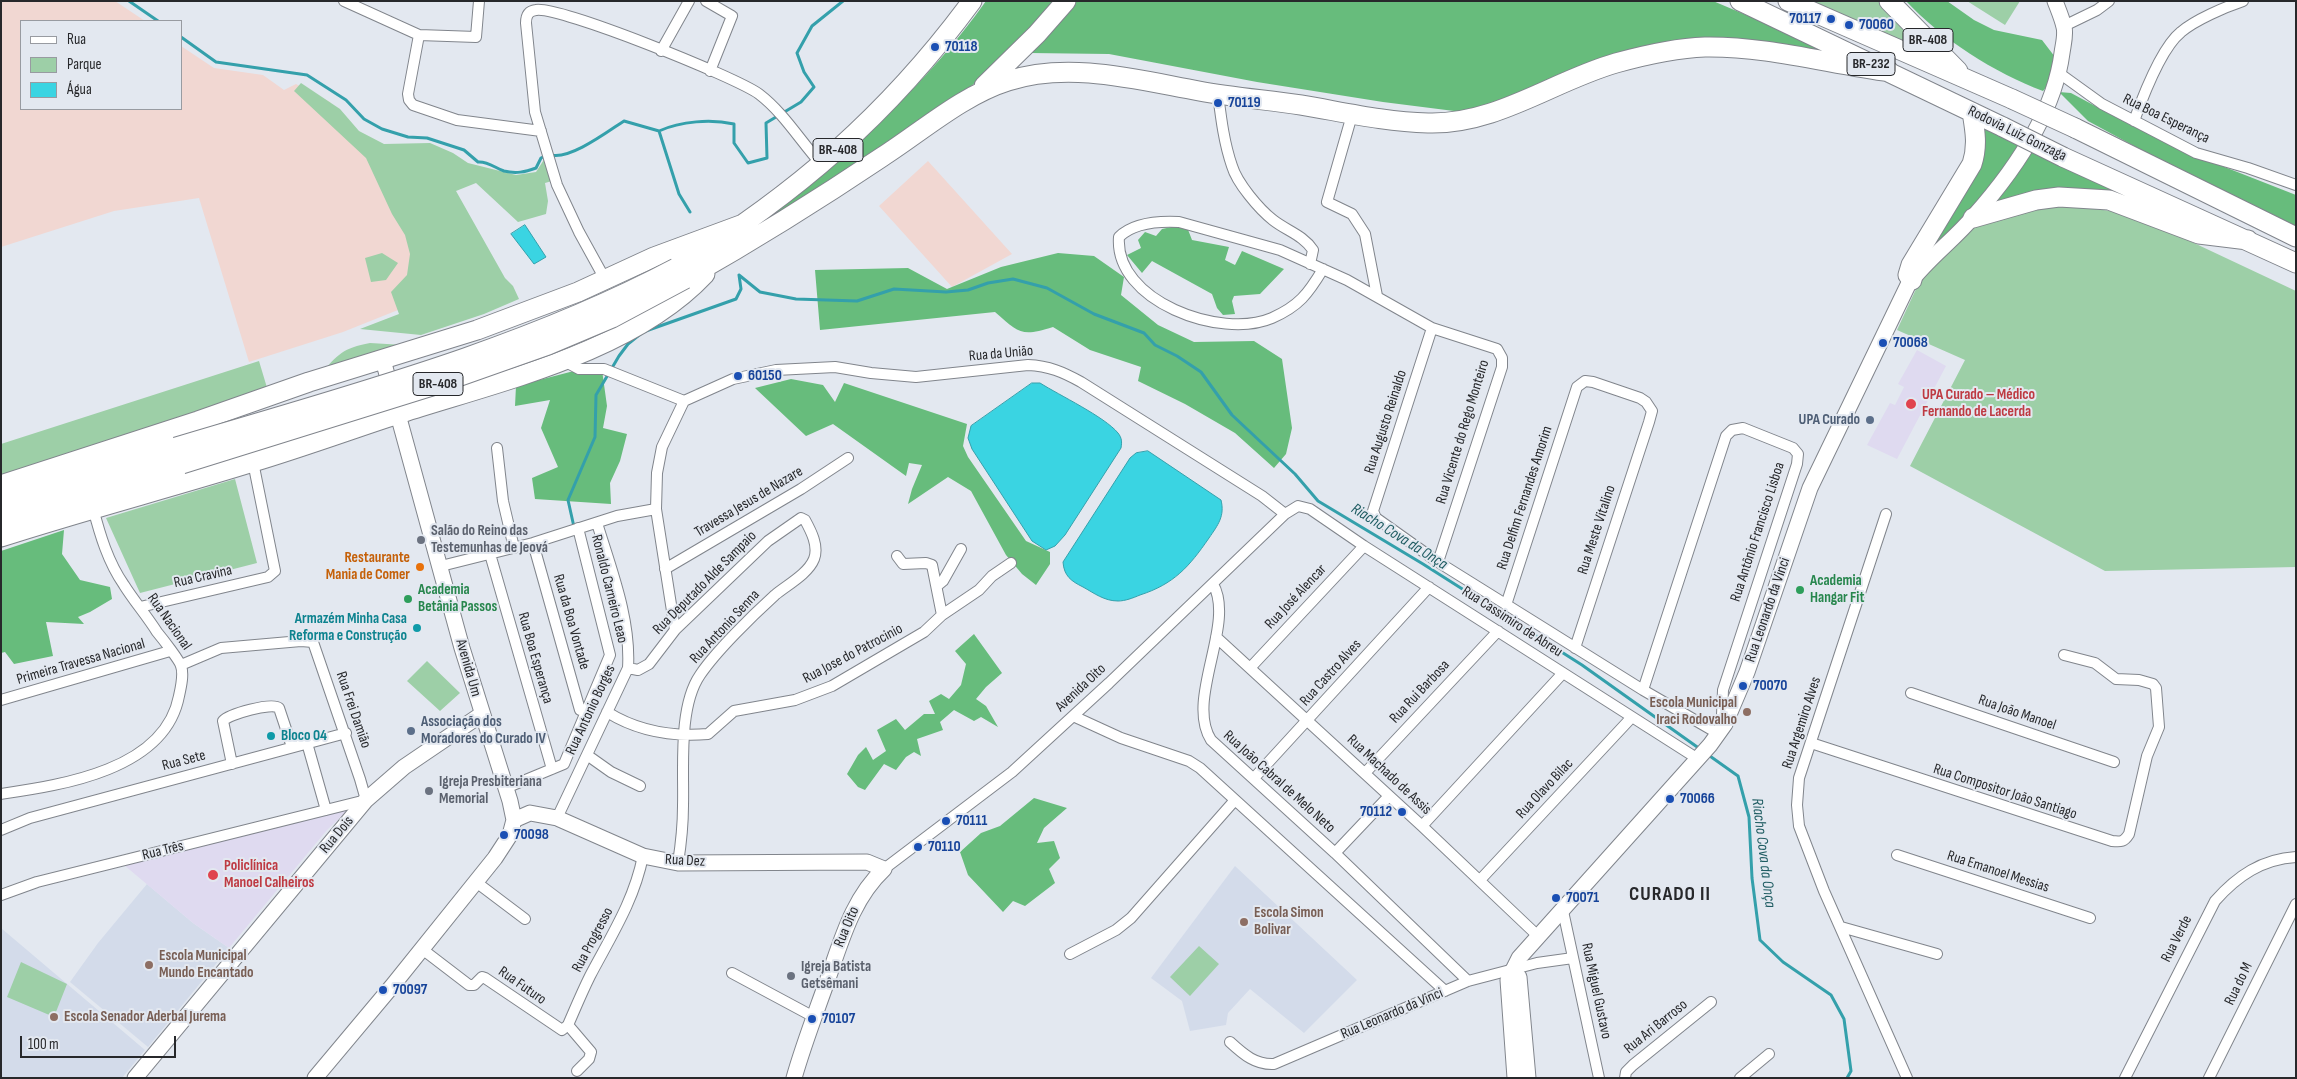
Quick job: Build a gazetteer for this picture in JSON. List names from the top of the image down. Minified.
{"streets":{"highway":["BR-408","BR-232","Rodovia Luiz Gonzaga"],"street":["Rua Boa Esperança","Rua da União","Rua Augusto Reinaldo","Rua Vicente do Rego Monteiro","Rua Delfim Fernandes Amorim","Travessa Jesus de Nazare","Rua Meste Vitalino","Rua Antônio Francisco Lisboa","Rua Cravina","Rua Deputado Alde Sampaio","Ronaldo Carneiro Leao","Rua José Alencar","Rua Leonardo da Vinci","Rua Nacional","Rua da Boa Vontade","Rua Cassimiro de Abreu","Rua Antonio Senna","Rua Jose do Patrocinio","Primeira Travessa Nacional","Avenida Um","Rua Castro Alves","Avenida Oito","Rua Rui Barbosa","Rua Frei Damião","Rua Antonio Borges","Rua João Manoel","Rua Argemiro Alves","Rua Sete","Rua Machado de Assis","Rua João Cabral de Melo Neto","Rua Olavo Bilac","Rua Compositor João Santiago","Rua Dois","Rua Três","Rua Dez","Rua Emanoel Messias","Rua Oito","Rua Verde","Rua Progresso","Rua do M","Rua Futuro","Rua Miguel Gustavo","Rua Ari Barroso"]},"crossings":[["BR-408","Rodovia Luiz Gonzaga"],["Rua Boa Esperança","Ronaldo Carneiro Leao"],["Rua Boa Esperança","Rua Leonardo da Vinci"],["Rua da União","Rua Cassimiro de Abreu"],["Rua da União","Avenida Oito"],["Rua Augusto Reinaldo","Rua Vicente do Rego Monteiro"],["Rua Augusto Reinaldo","Rua Cassimiro de Abreu"],["Rua Vicente do Rego Monteiro","Rua Cassimiro de Abreu"],["Rua Delfim Fernandes Amorim","Rua Meste Vitalino"],["Rua Delfim Fernandes Amorim","Rua Cassimiro de Abreu"],["Rua Meste Vitalino","Rua Cassimiro de Abreu"],["Rua Antônio Francisco Lisboa","Rua Leonardo da Vinci"],["Rua Antônio Francisco Lisboa","Rua Cassimiro de Abreu"],["Rua Cravina","Rua Nacional"],["Rua Deputado Alde Sampaio","Rua Antonio Senna"],["Rua Deputado Alde Sampaio","Rua Antonio Borges"],["Ronaldo Carneiro Leao","Avenida Um"],["Rua José Alencar","Rua Cassimiro de Abreu"],["Rua José Alencar","Rua Machado de Assis"],["Rua Leonardo da Vinci","Rua Cassimiro de Abreu"],["Rua Leonardo da Vinci","Rua Machado de Assis"],["Rua Leonardo da Vinci","Rua João Cabral de Melo Neto"],["Rua Leonardo da Vinci","Rua Miguel Gustavo"],["Rua Nacional","Primeira Travessa Nacional"],["Rua Nacional","Rua Frei Damião"],["Rua Cassimiro de Abreu","Rua Castro Alves"],["Rua Cassimiro de Abreu","Avenida Oito"],["Rua Cassimiro de Abreu","Rua Rui Barbosa"],["Rua Cassimiro de Abreu","Rua Olavo Bilac"],["Rua Antonio Senna","Rua Jose do Patrocinio"],["Rua Antonio Senna","Rua Dez"],["Rua Jose do Patrocinio","Rua Antonio Borges"],["Avenida Um","Rua Três"],["Rua Castro Alves","Rua Machado de Assis"],["Rua Castro Alves","Rua João Cabral de Melo Neto"],["Avenida Oito","Rua João Cabral de Melo Neto"],["Avenida Oito","Rua Dez"],["Avenida Oito","Rua Oito"],["Rua Rui Barbosa","Rua Machado de Assis"],["Rua Frei Damião","Rua Sete"],["Rua Frei Damião","Rua Dois"],["Rua Frei Damião","Rua Três"],["Rua Antonio Borges","Rua Dez"],["Rua Argemiro Alves","Rua Compositor João Santiago"],["Rua Machado de Assis","Rua João Cabral de Melo Neto"],["Rua Machado de Assis","Rua Olavo Bilac"],["Rua Dois","Rua Três"],["Rua Dez","Rua Oito"],["Rua Dez","Rua Progresso"],["Rua Progresso","Rua Futuro"]],"districts":["CURADO II"],"water":["Riacho Cova da Onça"],"places":["70117","70060","70118","70119","70068","60150","UPA Curado – Médico Fernando de Lacerda","UPA Curado","Salão do Reino das Testemunhas de Jeová","Restaurante Mania de Comer","Academia Hangar Fit","Academia Betânia Passos","Armazém Minha Casa Reforma e Construção","70070","Escola Municipal Iraci Rodovalho","Associação dos Moradores do Curado IV","Bloco 04","Igreja Presbiteriana Memorial","70066","70112","70111","70098","70110","Policlínica Manoel Calheiros","70071","Escola Simon Bolivar","Escola Municipal Mundo Encantado","Igreja Batista Getsêmani","70097","Escola Senador Aderbal Jurema","70107"],"legend":["Rua","Parque","Água"],"scale_bar":"100 m"}
